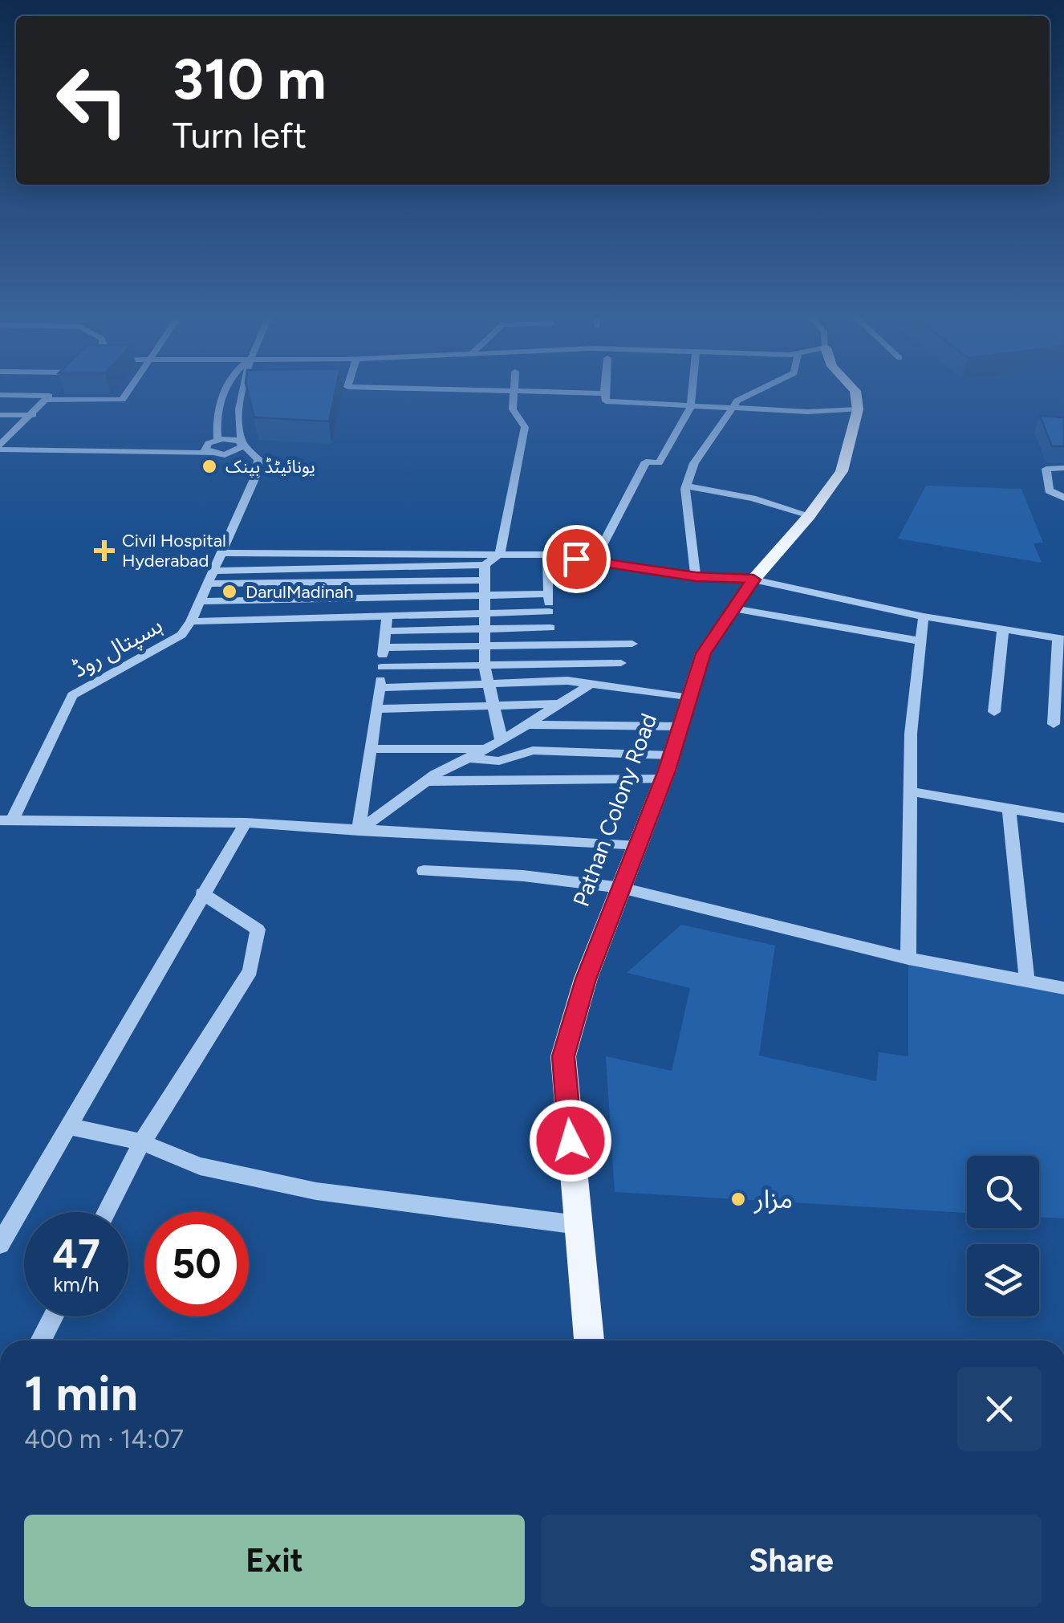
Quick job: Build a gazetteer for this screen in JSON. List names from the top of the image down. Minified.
{"streets":{"main road":["Pathan Colony Road"],"street":["ہسپتال روڈ"]},"places":{"other":["یونائیٹڈ بینک","DarulMadinah","مزار"],"health":["Civil Hospital Hyderabad"]},"page":{"turn":["310 m","Turn left"],"speed":"47 km/h","limit":"50","heading":["1 min","400 m · 14:07"],"buttons":["Exit","Share"]}}
